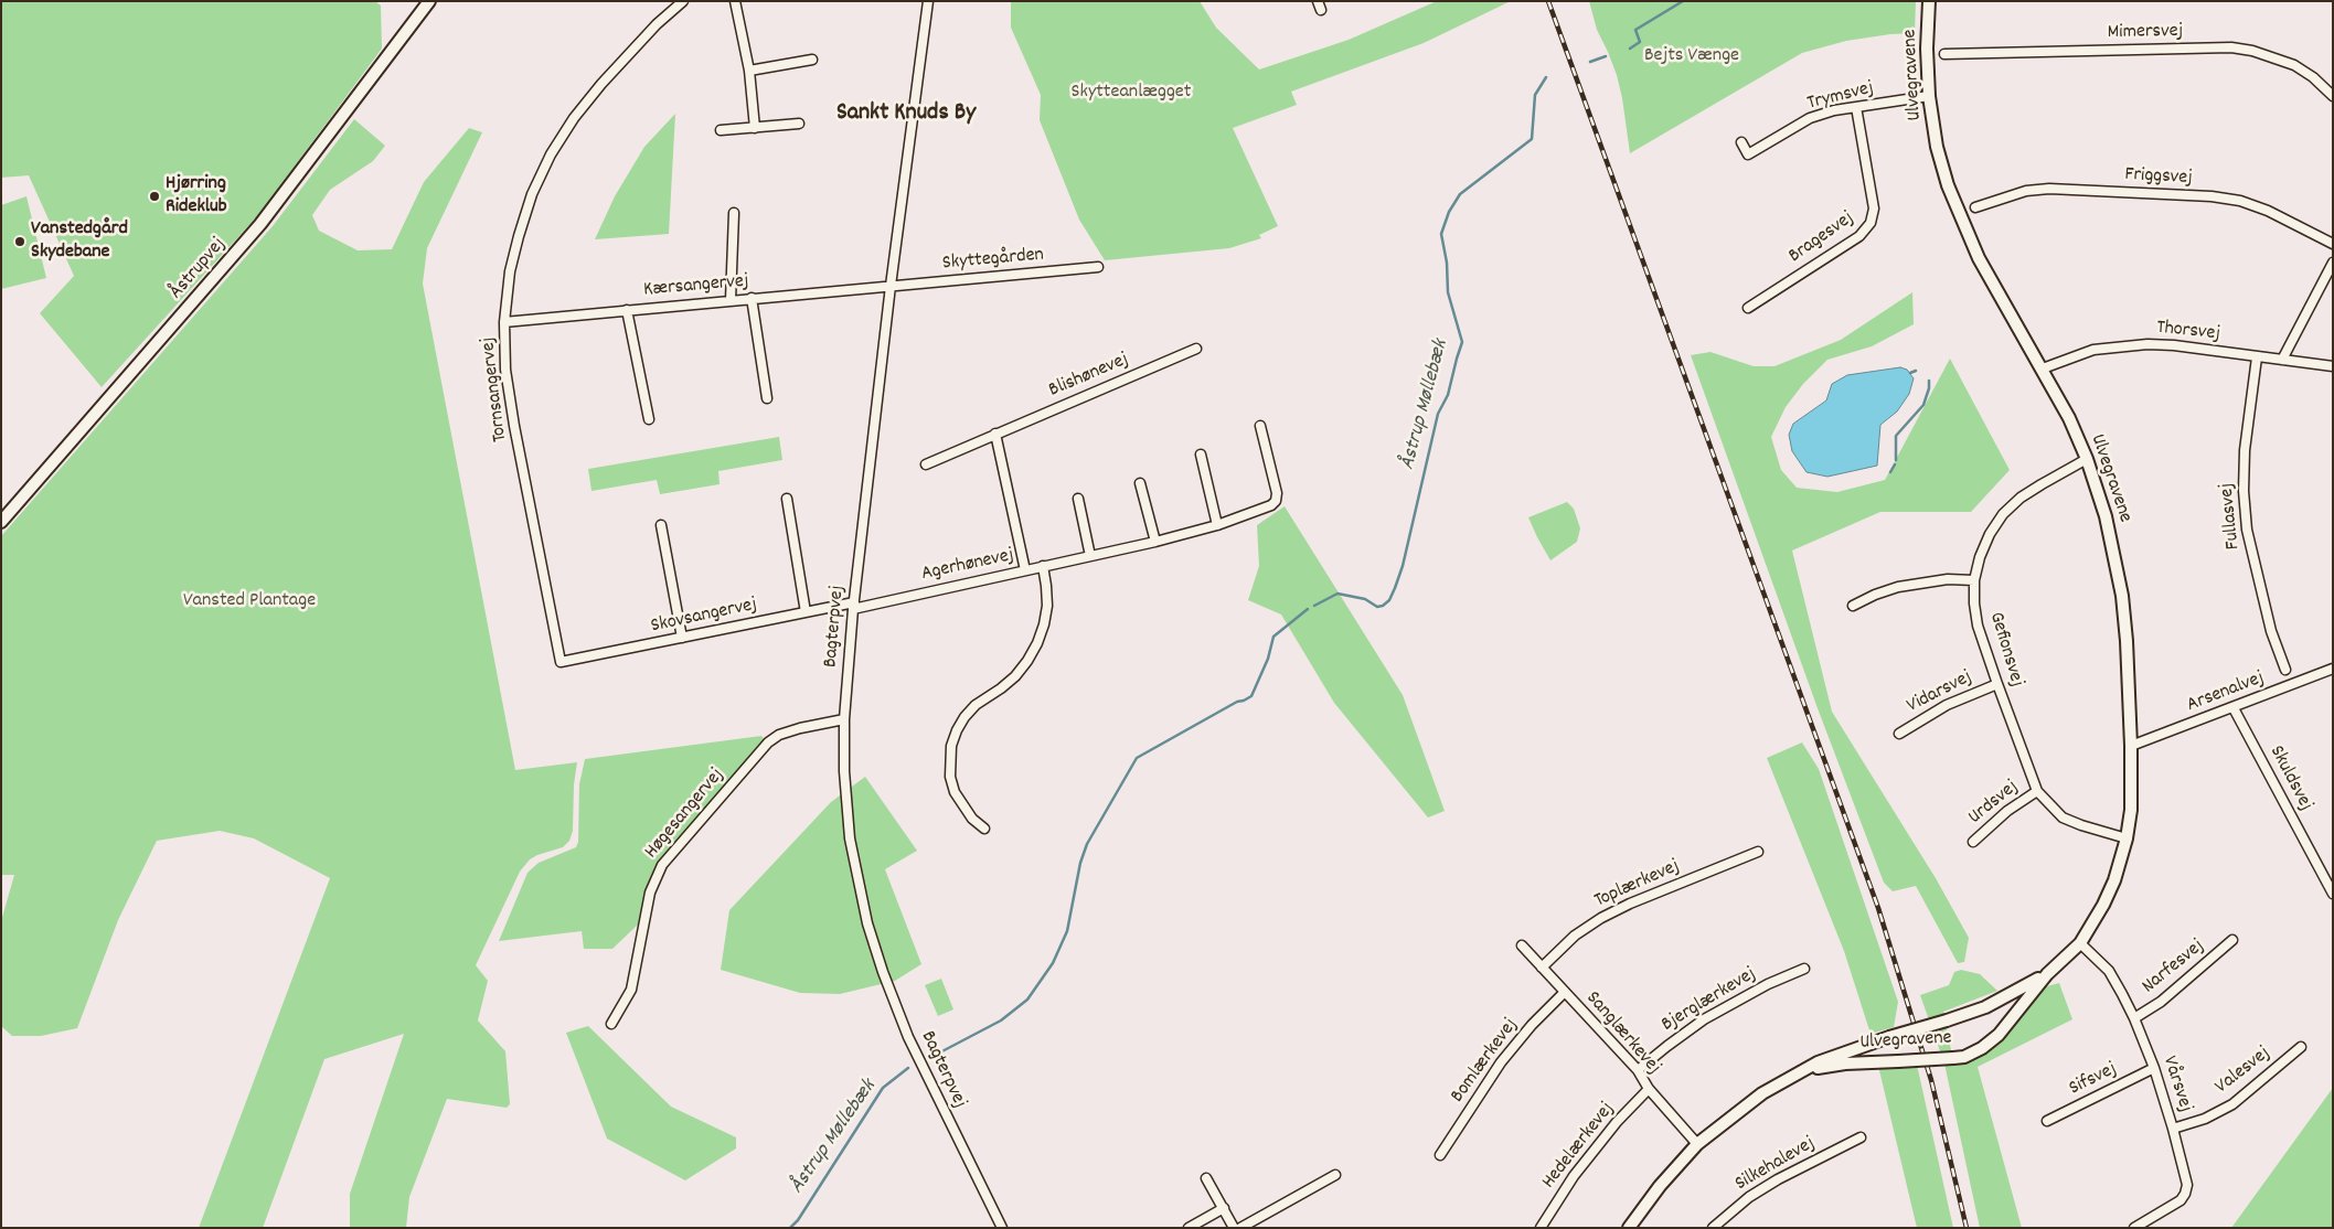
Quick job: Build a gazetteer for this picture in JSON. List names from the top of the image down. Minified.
{"streets":{"street":["Mimersvej","Ulvegravene","Trymsvej","Friggsvej","Bragesvej","Skyttegården","Åstrupvej","Kærsangervej","Thorsvej","Blishønevej","Tornsangervej","Fullasvej","Agerhønevej","Skovsangervej","Bagterpvej","Gefionsvej","Vidarsvej","Arsenalvej","Skuldsvej","Urdsvej","Høgesangervej","Toplærkevej","Narfesvej","Bjerglærkevej","Sanglærkevej","Bomlærkevej","Valesvej","Sifsvej","Vårsvej","Hedelærkevej","Silkehalevej"]},"crossings":[["Ulvegravene","Trymsvej"],["Ulvegravene","Thorsvej"],["Ulvegravene","Gefionsvej"],["Ulvegravene","Arsenalvej"],["Ulvegravene","Sanglærkevej"],["Ulvegravene","Vårsvej"],["Trymsvej","Bragesvej"],["Skyttegården","Kærsangervej"],["Skyttegården","Bagterpvej"],["Kærsangervej","Tornsangervej"],["Kærsangervej","Bagterpvej"],["Thorsvej","Fullasvej"],["Tornsangervej","Skovsangervej"],["Agerhønevej","Skovsangervej"],["Agerhønevej","Bagterpvej"],["Skovsangervej","Bagterpvej"],["Bagterpvej","Høgesangervej"],["Gefionsvej","Vidarsvej"],["Gefionsvej","Urdsvej"],["Arsenalvej","Skuldsvej"],["Toplærkevej","Sanglærkevej"],["Narfesvej","Vårsvej"],["Bjerglærkevej","Sanglærkevej"],["Sanglærkevej","Bomlærkevej"],["Sanglærkevej","Hedelærkevej"],["Valesvej","Vårsvej"],["Sifsvej","Vårsvej"]],"districts":["Sankt Knuds By"],"water":["Åstrup Møllebæk"],"parks":["Bejts Vænge","Skytteanlægget","Vansted Plantage"],"places":["Hjørring Rideklub","Vanstedgård Skydebane"]}
